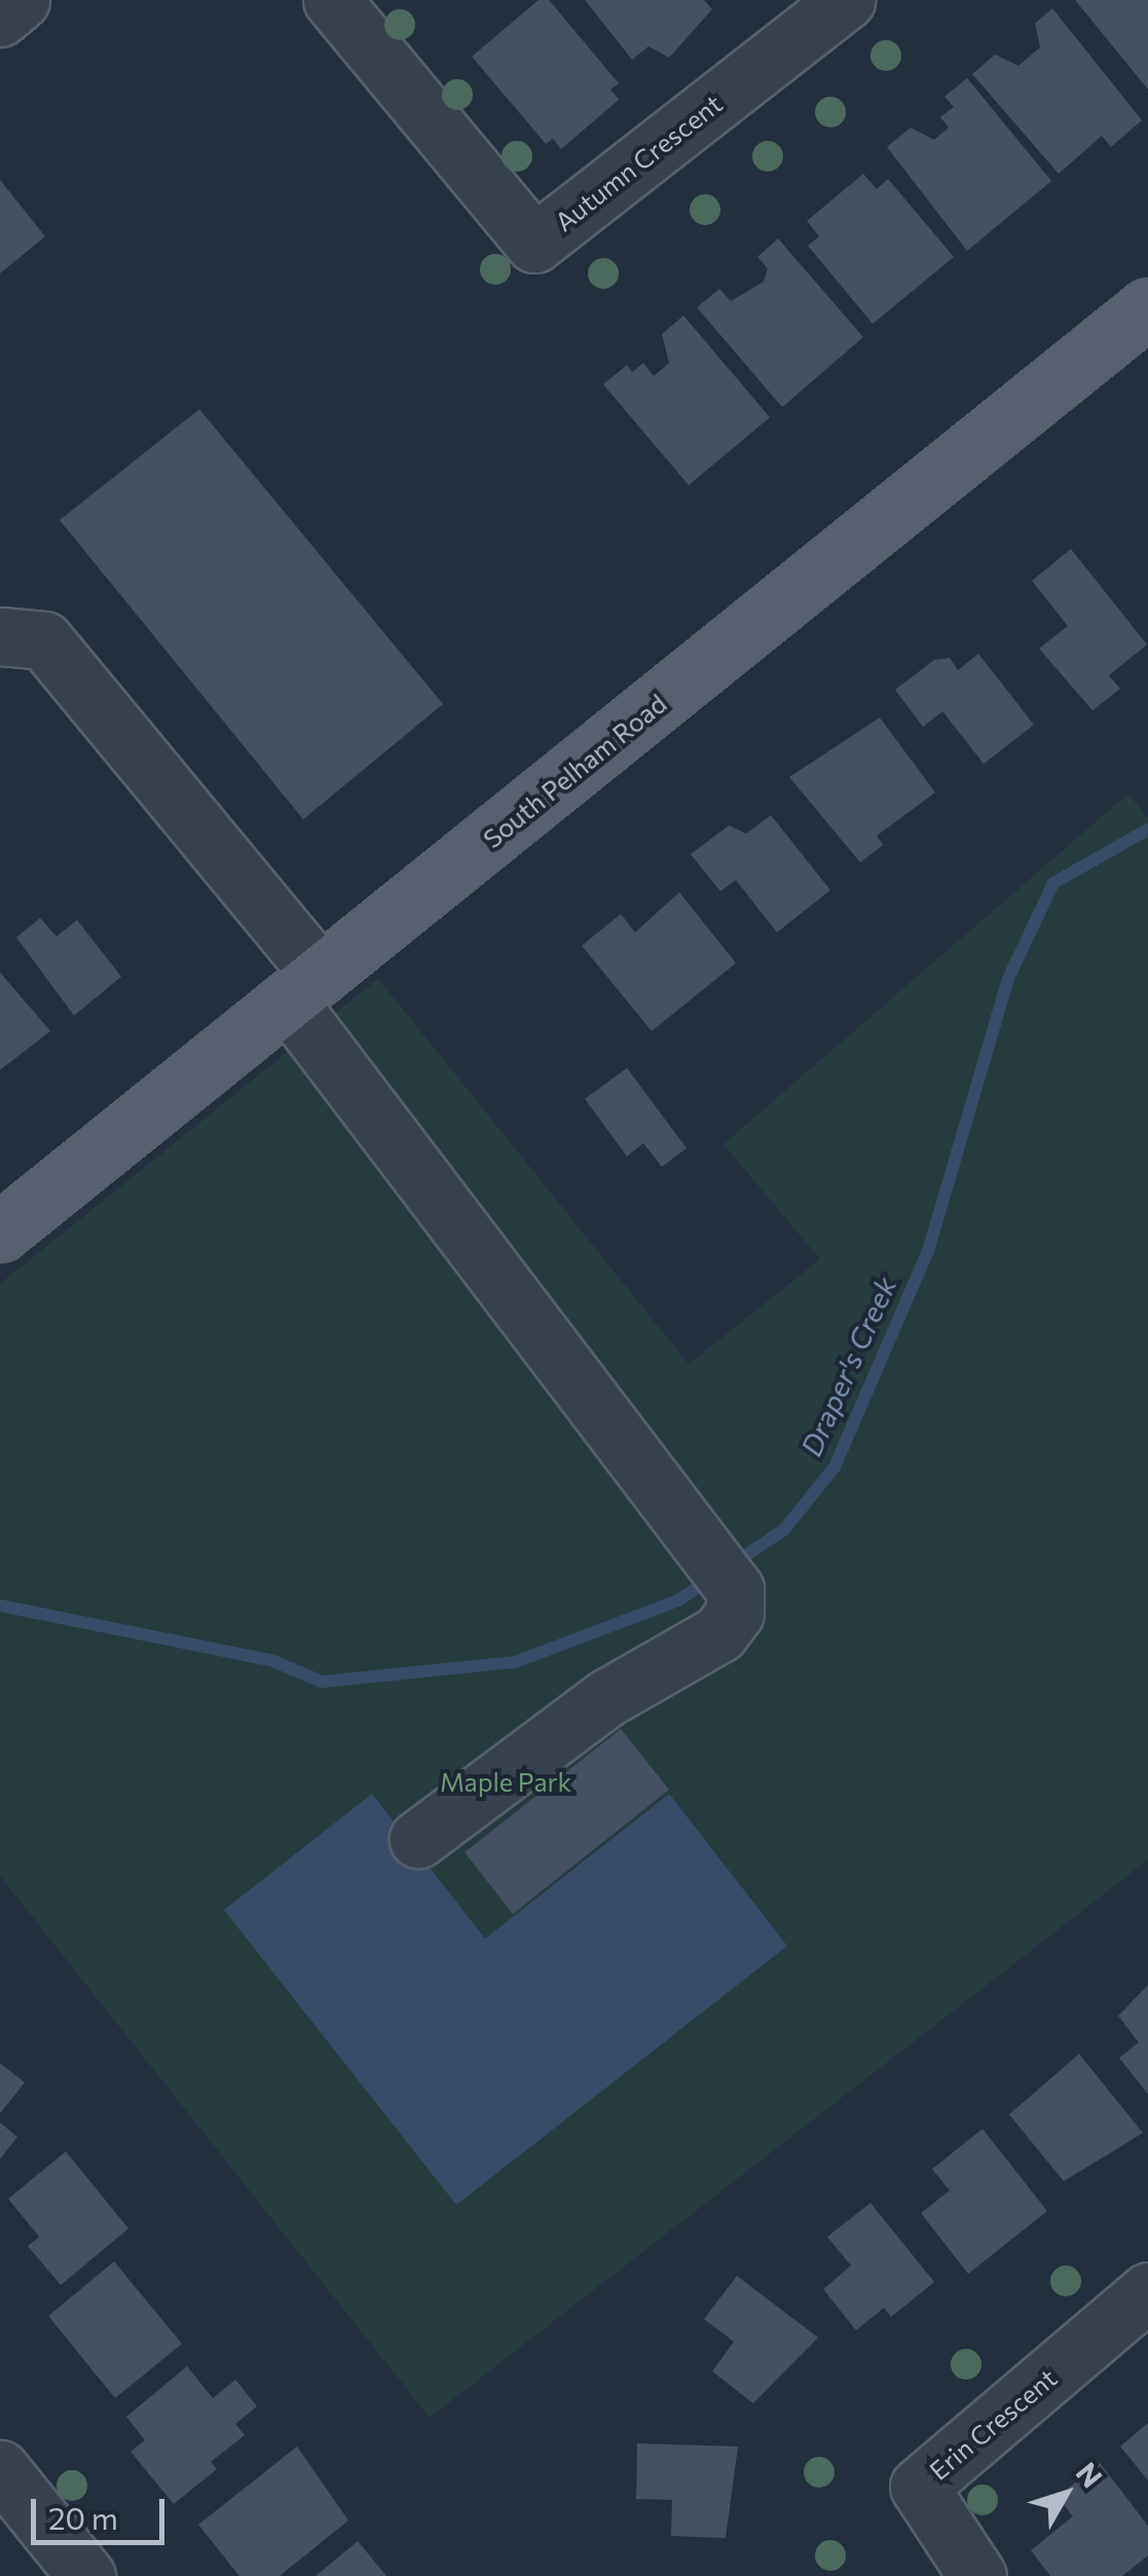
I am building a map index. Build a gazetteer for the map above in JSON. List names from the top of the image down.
{
  "streets": {
    "main road": ["South Pelham Road"],
    "street": ["Autumn Crescent", "Erin Crescent"]
  },
  "water": ["Draper's Creek"],
  "parks": ["Maple Park"],
  "scale_bar": "20 m",
  "north": "top right"
}
